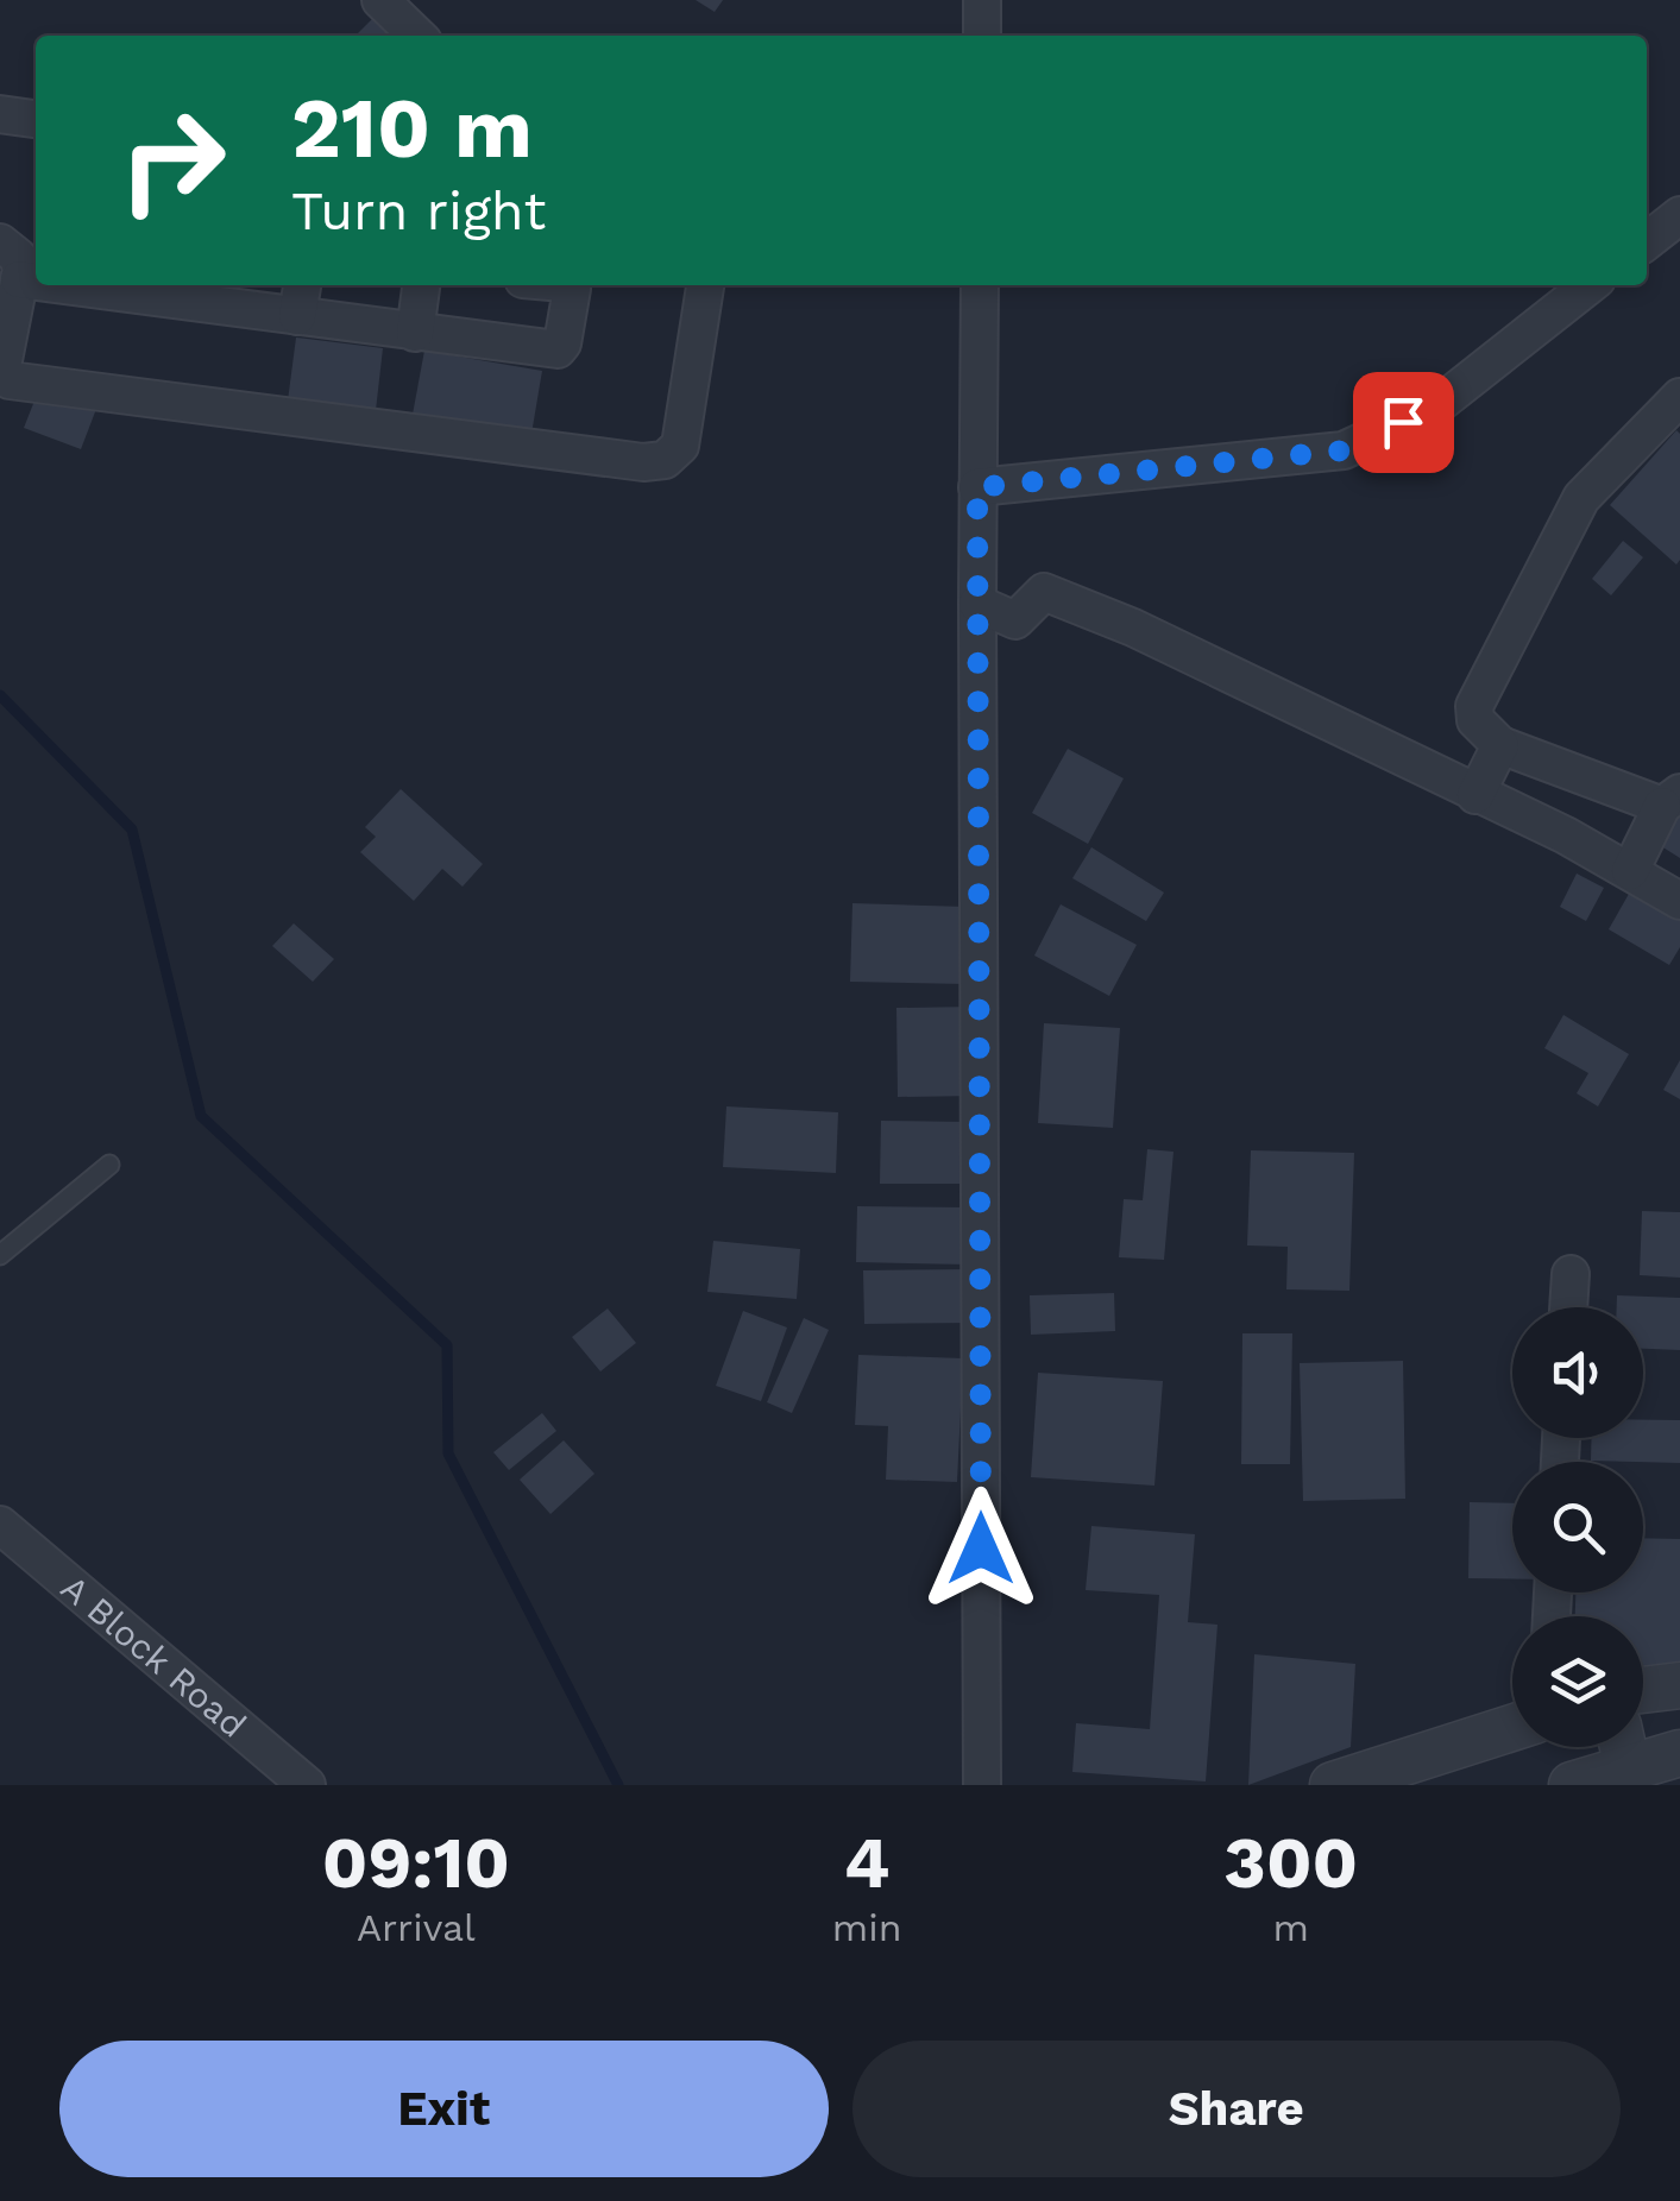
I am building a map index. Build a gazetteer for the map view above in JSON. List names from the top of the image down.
{
  "streets": {
    "street": ["A Block Road"]
  },
  "page": {
    "turn": ["210 m", "Turn right"],
    "eta": [
      "09:10",
      "Arrival",
      "4",
      "min",
      "300",
      "m"
    ],
    "buttons": ["Exit", "Share"]
  }
}
